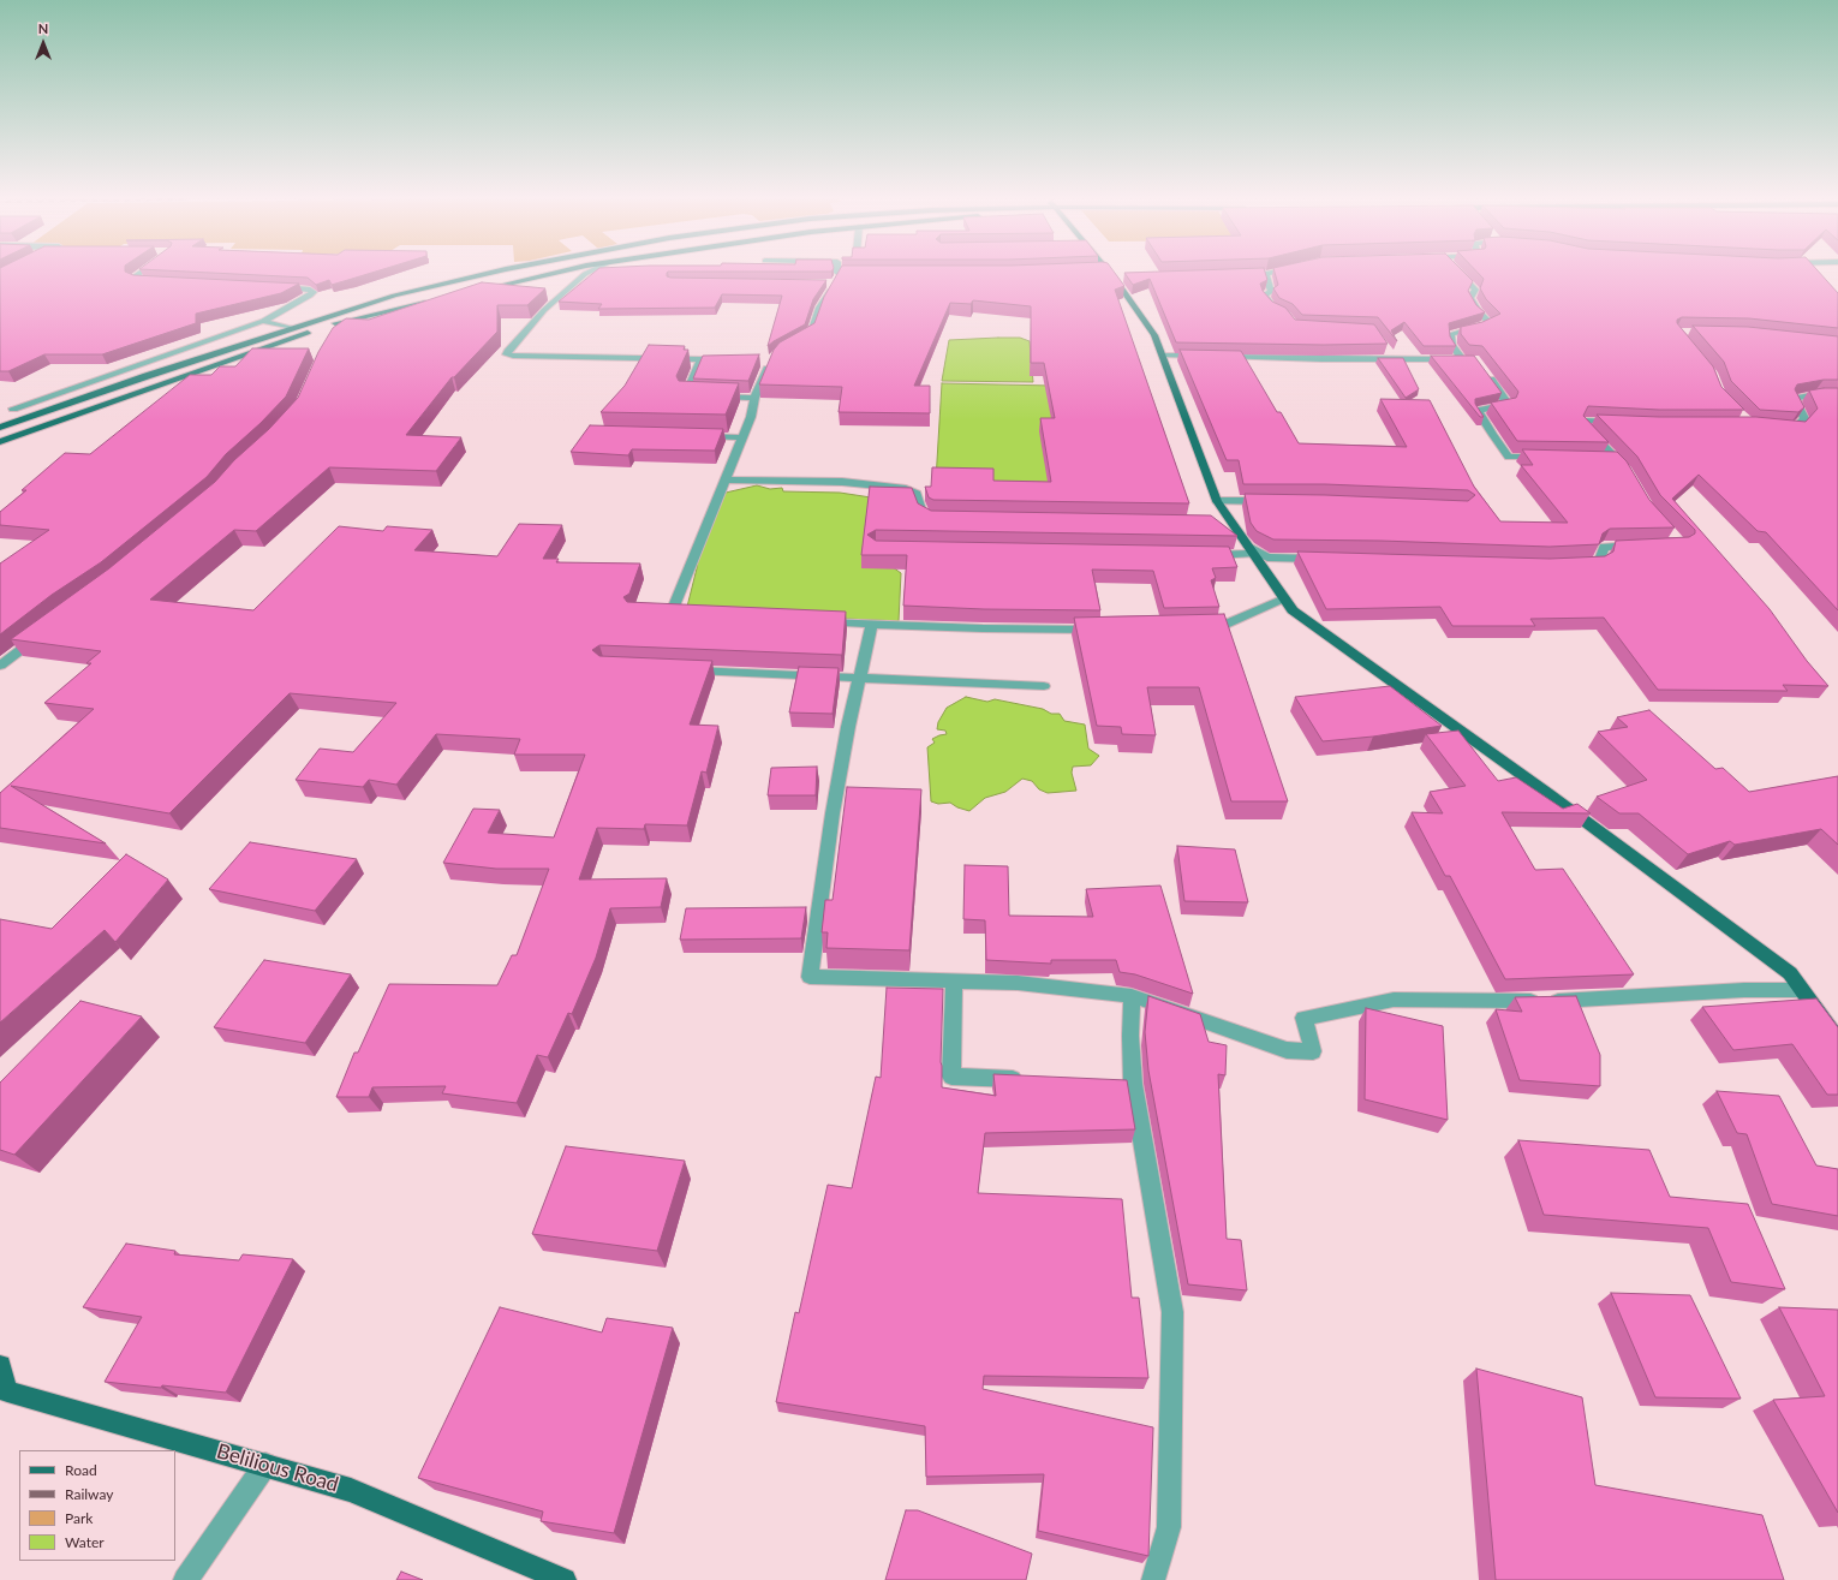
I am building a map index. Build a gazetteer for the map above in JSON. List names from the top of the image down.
{
  "streets": {
    "main road": ["Belilious Road"]
  },
  "legend": [
    "Road",
    "Railway",
    "Park",
    "Water"
  ],
  "north": "top"
}
